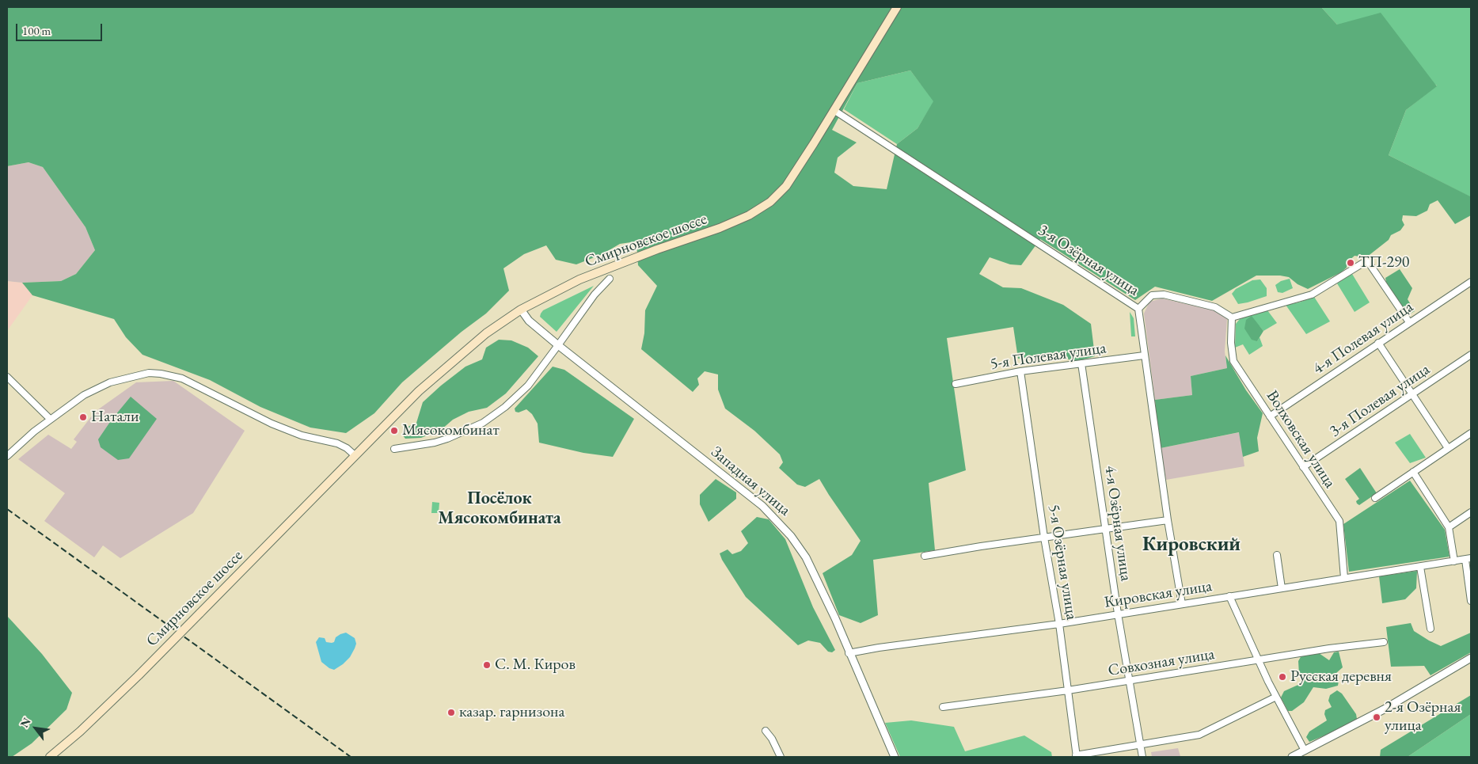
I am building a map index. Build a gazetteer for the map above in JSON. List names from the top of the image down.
{
  "streets": {
    "main road": ["Смирновское шоссе"],
    "street": [
      "3-я Озёрная улица",
      "4-я Полевая улица",
      "5-я Полевая улица",
      "3-я Полевая улица",
      "Волховская улица",
      "Западная улица",
      "4-я Озёрная улица",
      "5-я Озёрная улица",
      "Кировская улица",
      "Совхозная улица"
    ]
  },
  "crossings": [
    ["Смирновское шоссе", "3-я Озёрная улица"],
    ["Смирновское шоссе", "Западная улица"],
    ["3-я Озёрная улица", "5-я Полевая улица"],
    ["3-я Озёрная улица", "Кировская улица"],
    ["4-я Полевая улица", "Волховская улица"],
    ["5-я Полевая улица", "4-я Озёрная улица"],
    ["5-я Полевая улица", "5-я Озёрная улица"],
    ["3-я Полевая улица", "Волховская улица"],
    ["Волховская улица", "Кировская улица"],
    ["Западная улица", "Кировская улица"],
    ["4-я Озёрная улица", "Кировская улица"],
    ["4-я Озёрная улица", "Совхозная улица"],
    ["5-я Озёрная улица", "Кировская улица"],
    ["5-я Озёрная улица", "Совхозная улица"]
  ],
  "districts": ["Посёлок Мясокомбината", "Кировский"],
  "places": [
    "ТП-290",
    "Натали",
    "Мясокомбинат",
    "С. М. Киров",
    "Русская деревня",
    "казар. гарнизона",
    "2-я Озёрная улица"
  ],
  "scale_bar": "100 m",
  "north": "top left"
}
